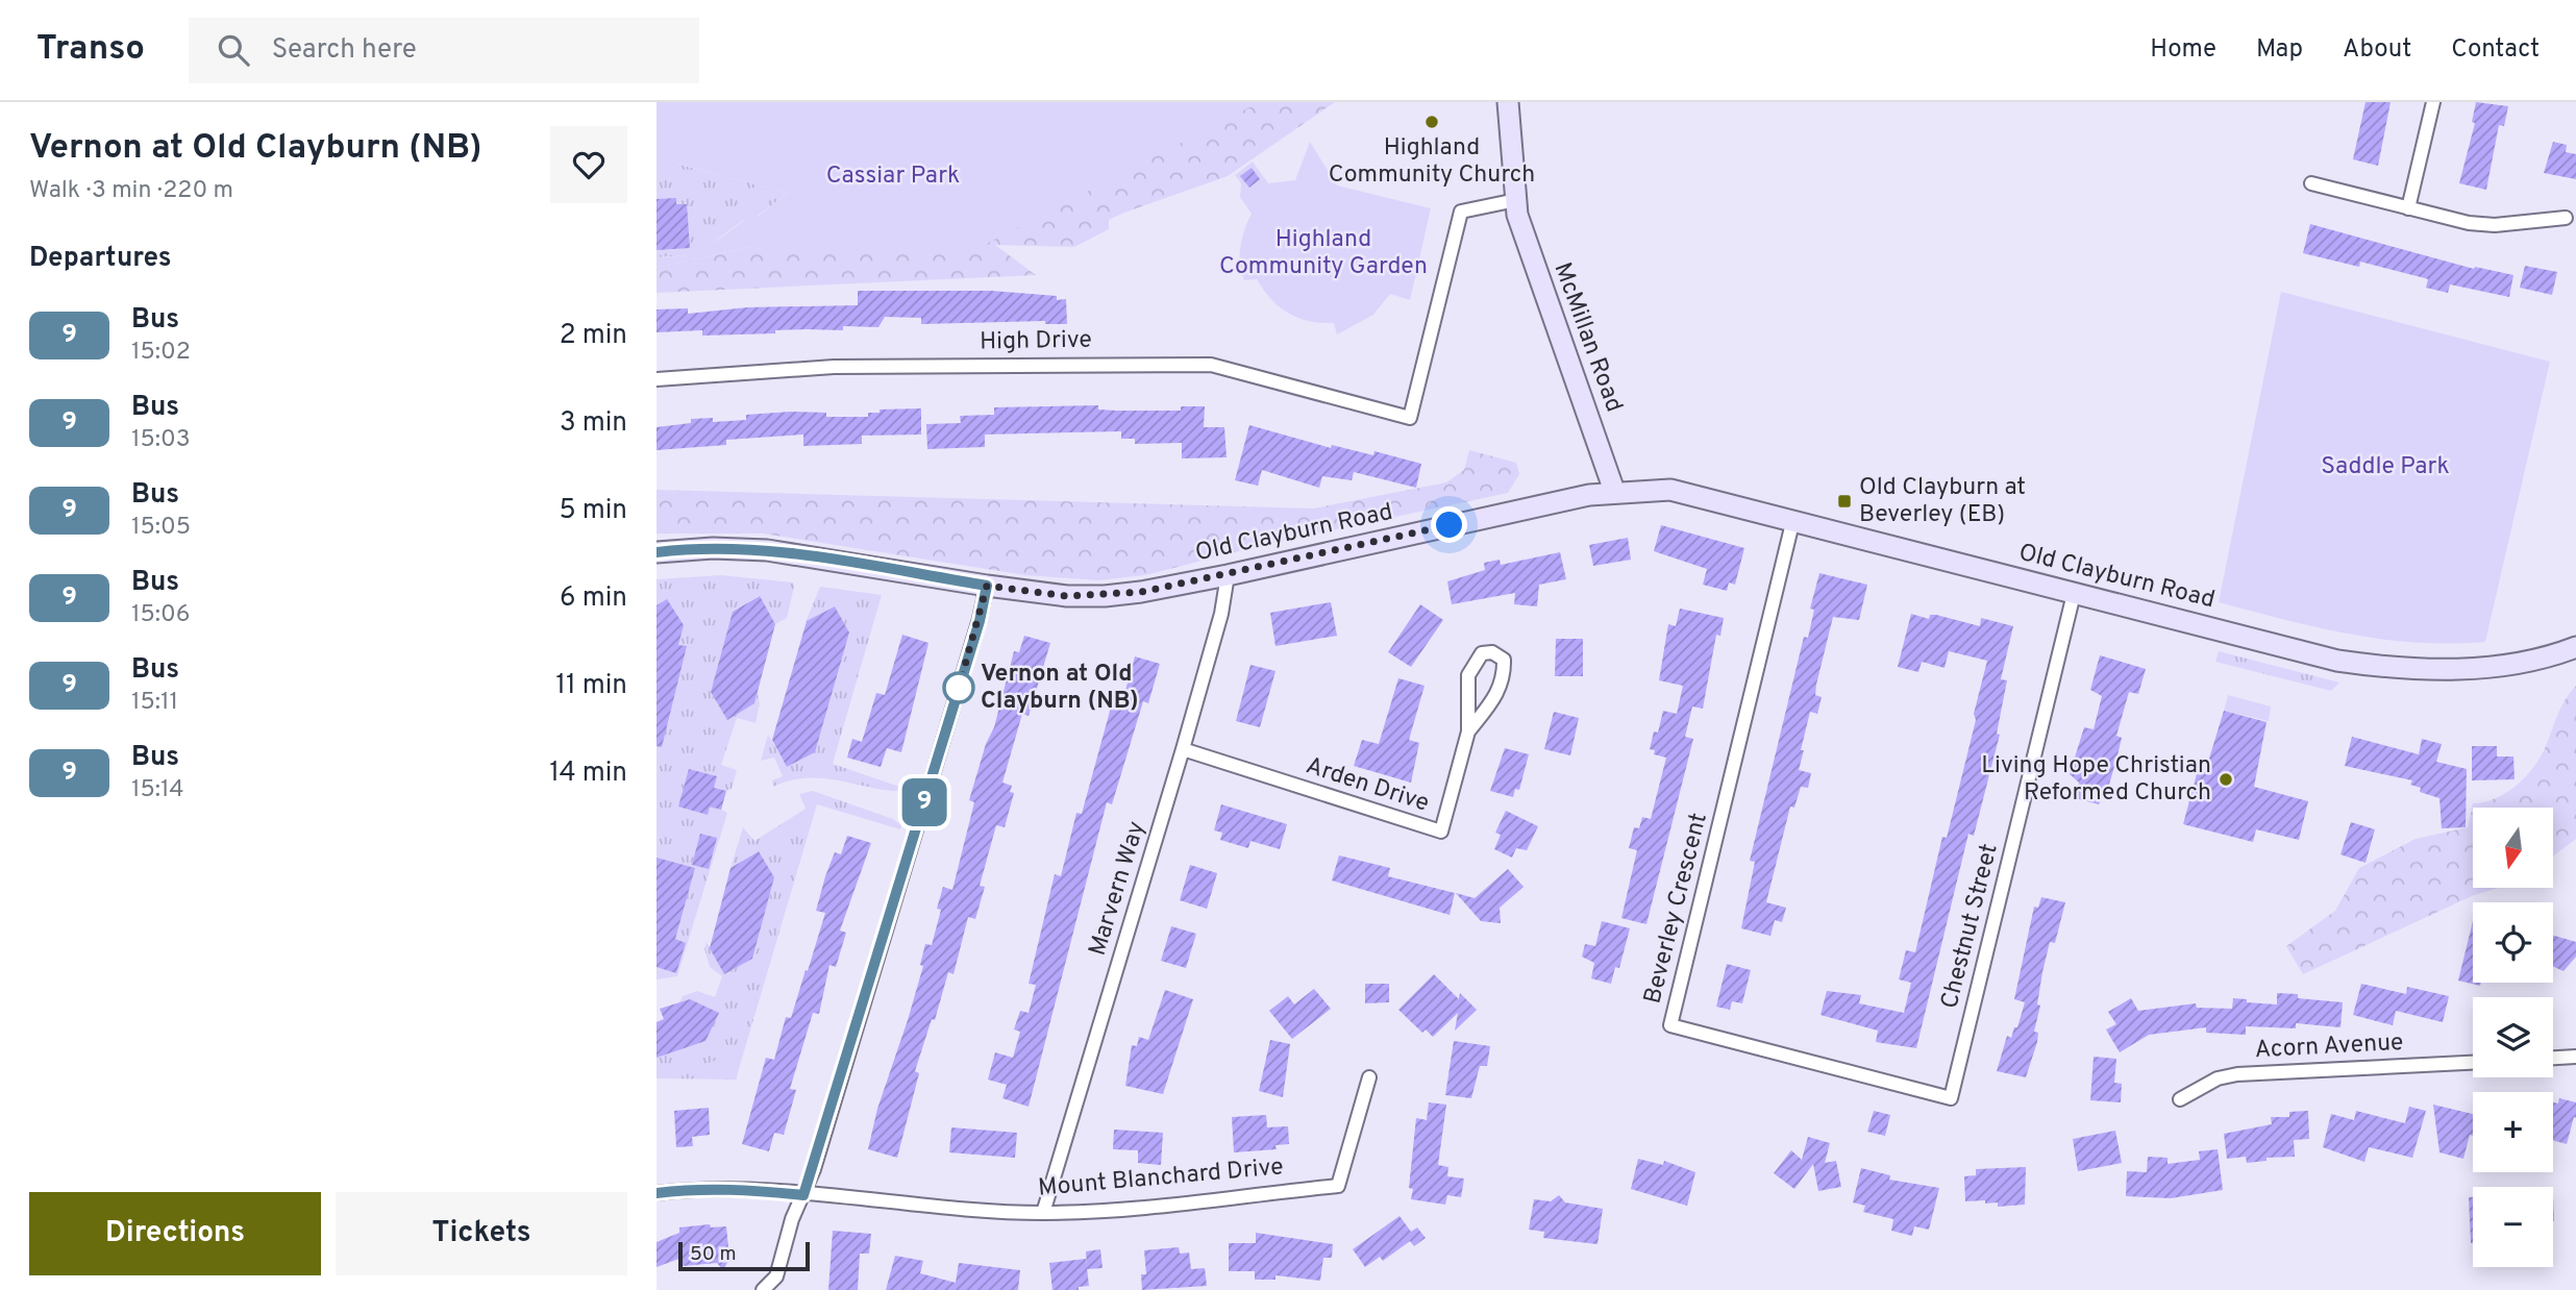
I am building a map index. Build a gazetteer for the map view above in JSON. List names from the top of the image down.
{
  "streets": {
    "main road": ["McMillan Road", "Old Clayburn Road"],
    "street": [
      "High Drive",
      "Arden Drive",
      "Marvern Way",
      "Beverley Crescent",
      "Chestnut Street",
      "Acorn Avenue",
      "Mount Blanchard Drive"
    ]
  },
  "crossings": [
    ["McMillan Road", "High Drive"],
    ["McMillan Road", "Old Clayburn Road"],
    ["Old Clayburn Road", "Marvern Way"],
    ["Old Clayburn Road", "Beverley Crescent"],
    ["Old Clayburn Road", "Chestnut Street"],
    ["Arden Drive", "Marvern Way"],
    ["Marvern Way", "Mount Blanchard Drive"],
    ["Beverley Crescent", "Chestnut Street"]
  ],
  "parks": ["Cassiar Park", "Highland Community Garden", "Saddle Park"],
  "places": {
    "other": ["Highland Community Church", "Vernon at Old Clayburn (NB)", "Living Hope Christian Reformed Church"],
    "transit": ["Old Clayburn at Beverley (EB)"]
  },
  "lines": ["bus line 9"],
  "scale_bar": "50 m",
  "north": "bottom",
  "page": {
    "header": "Transo",
    "search": "Search here",
    "nav": [
      "Home",
      "Map",
      "About",
      "Contact"
    ],
    "heading": [
      ["Vernon at Old Clayburn (NB)", "Walk · 3 min · 220 m"],
      "Departures"
    ],
    "on_map": "9",
    "list": [
      {
        "mark": "9",
        "name": "Bus",
        "note": "15:02",
        "value": "2 min"
      },
      {
        "mark": "9",
        "name": "Bus",
        "note": "15:03",
        "value": "3 min"
      },
      {
        "mark": "9",
        "name": "Bus",
        "note": "15:05",
        "value": "5 min"
      },
      {
        "mark": "9",
        "name": "Bus",
        "note": "15:06",
        "value": "6 min"
      },
      {
        "mark": "9",
        "name": "Bus",
        "note": "15:11",
        "value": "11 min"
      },
      {
        "mark": "9",
        "name": "Bus",
        "note": "15:14",
        "value": "14 min"
      }
    ],
    "map_buttons": ["+", "−"],
    "buttons": ["Directions", "Tickets"],
    "scale": "50 m"
  }
}
